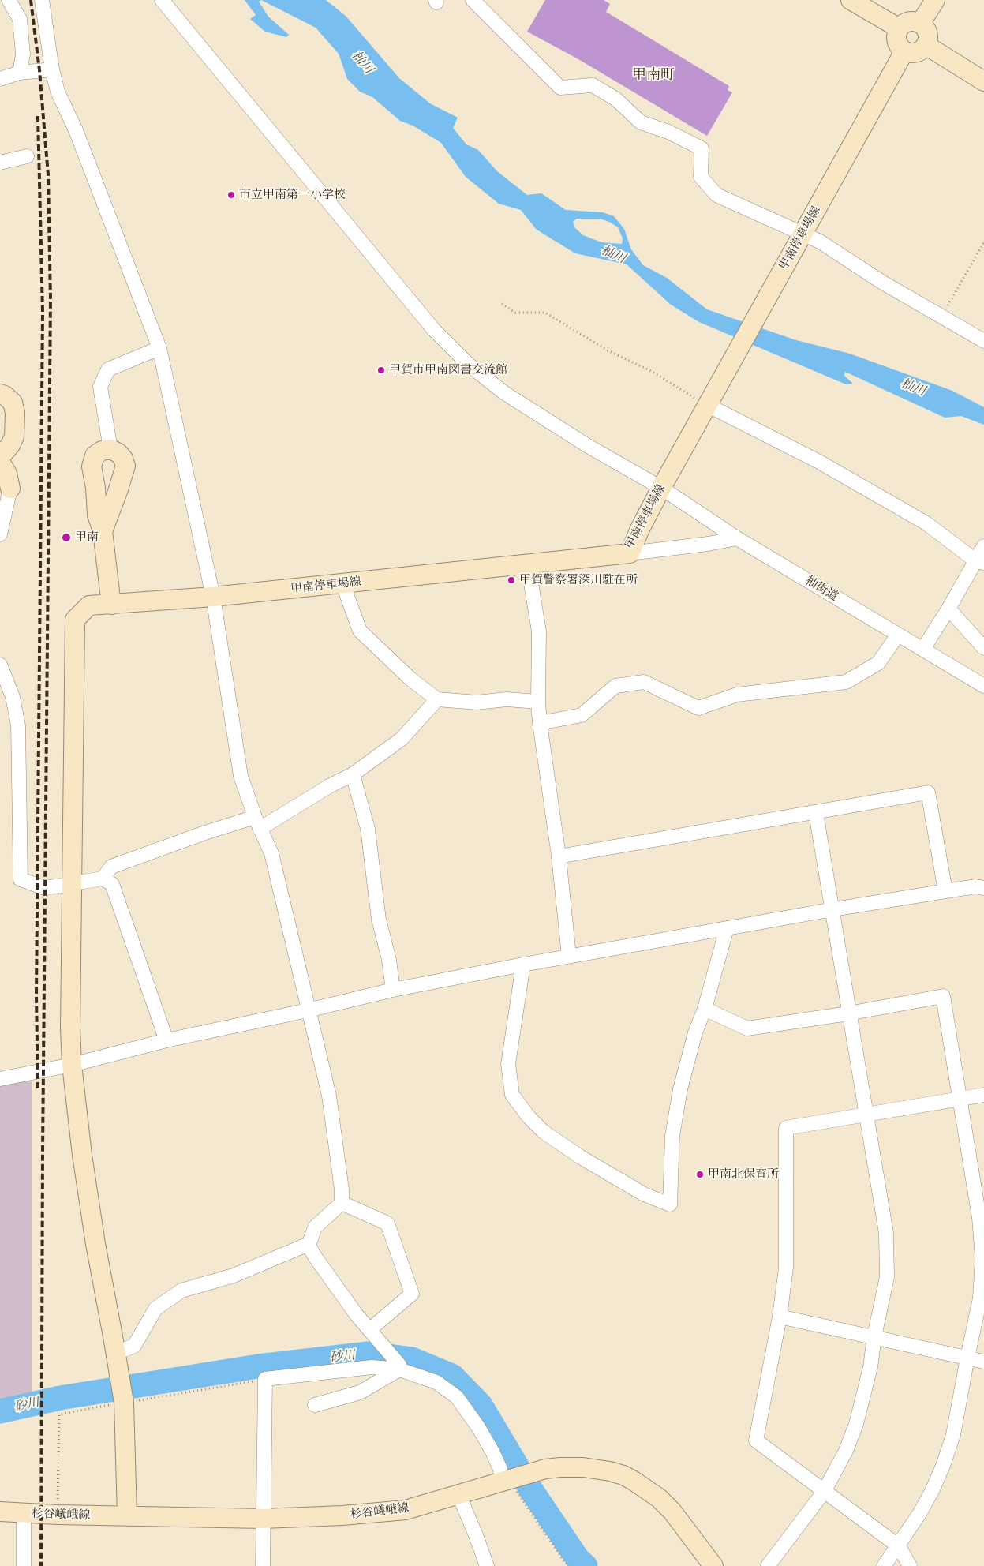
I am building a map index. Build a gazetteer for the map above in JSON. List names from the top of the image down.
{
  "streets": {
    "main road": ["甲南停車場線", "杉谷嶬峨線"],
    "street": ["杣街道"]
  },
  "crossings": [
    ["甲南停車場線", "杣街道"]
  ],
  "districts": ["甲南町"],
  "water": ["杣川", "砂川"],
  "places": [
    "市立甲南第一小学校",
    "甲賀市甲南図書交流館",
    "甲南",
    "甲賀警察署深川駐在所",
    "甲南北保育所"
  ]
}
